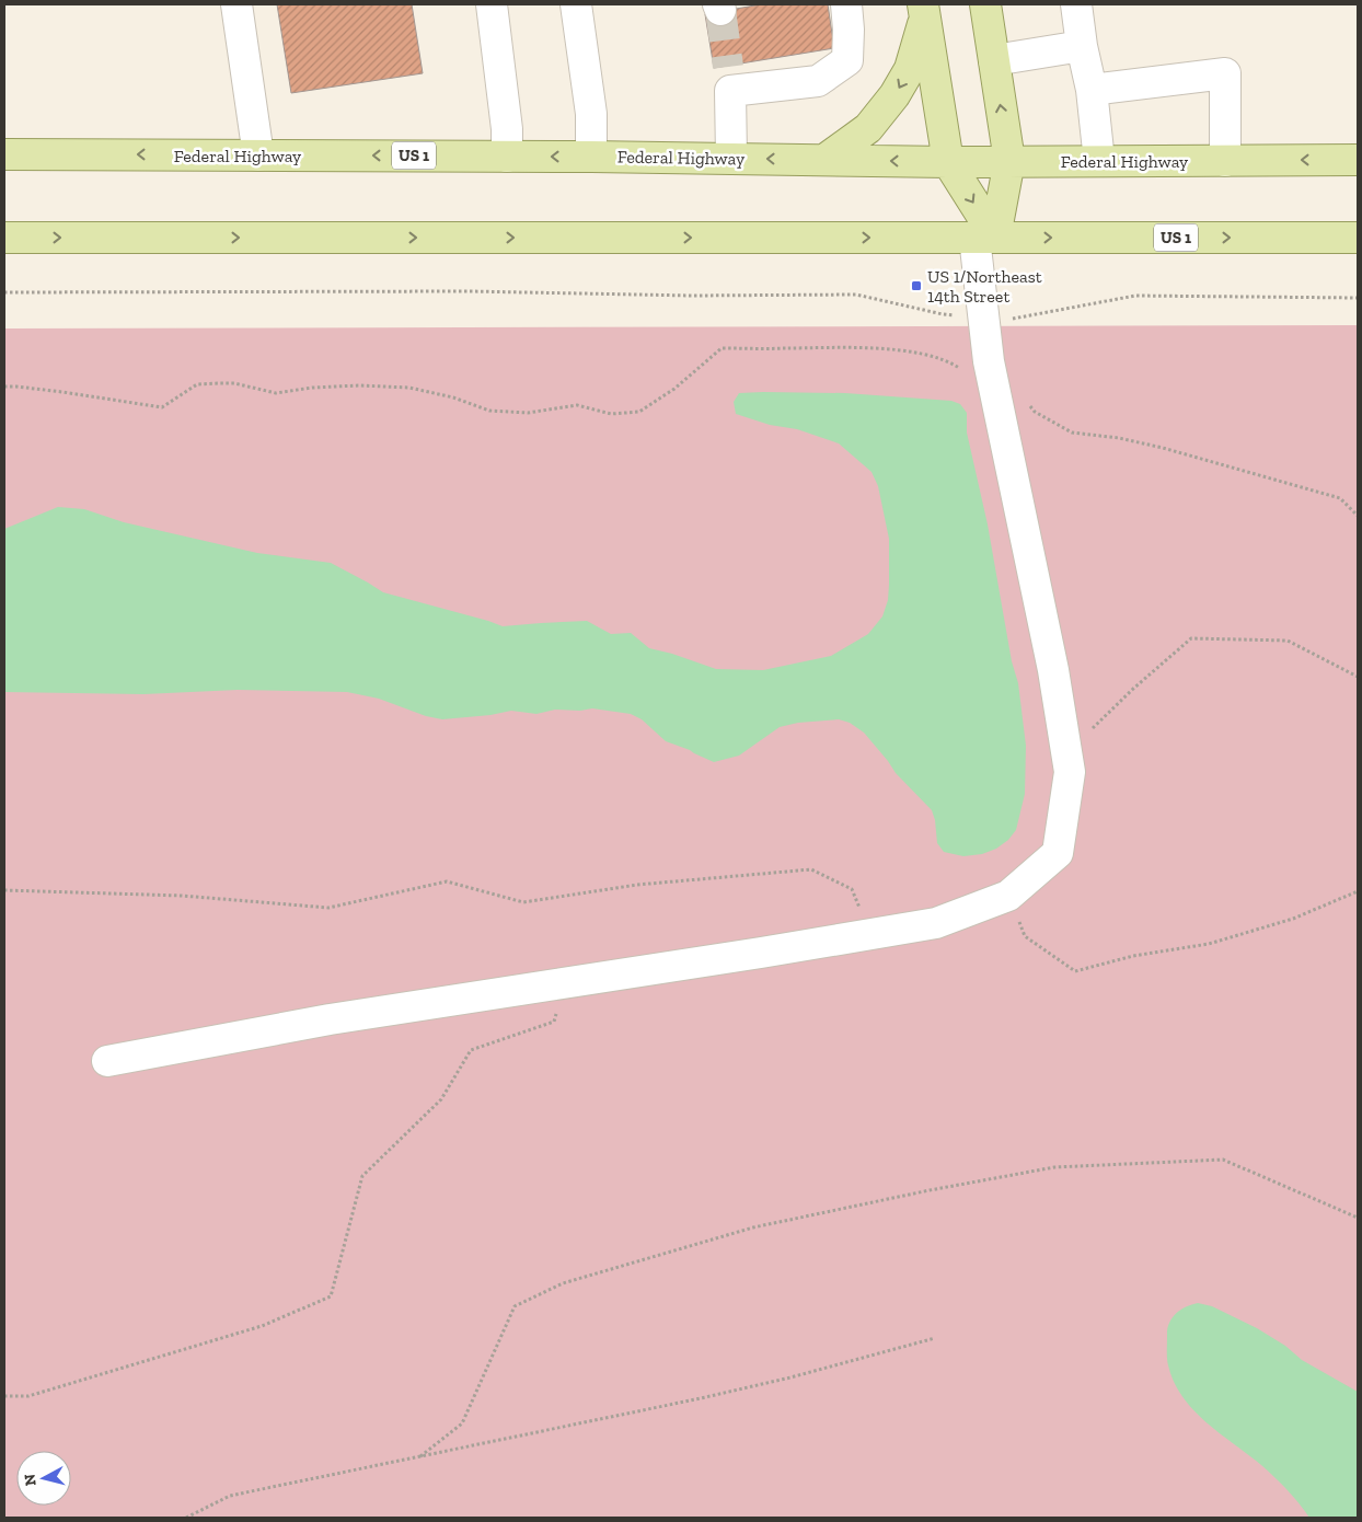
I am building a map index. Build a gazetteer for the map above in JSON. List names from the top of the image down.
{
  "streets": {
    "main road": ["Federal Highway", "US 1"]
  },
  "places": {
    "transit": ["US 1/Northeast 14th Street"]
  },
  "north": "left"
}
